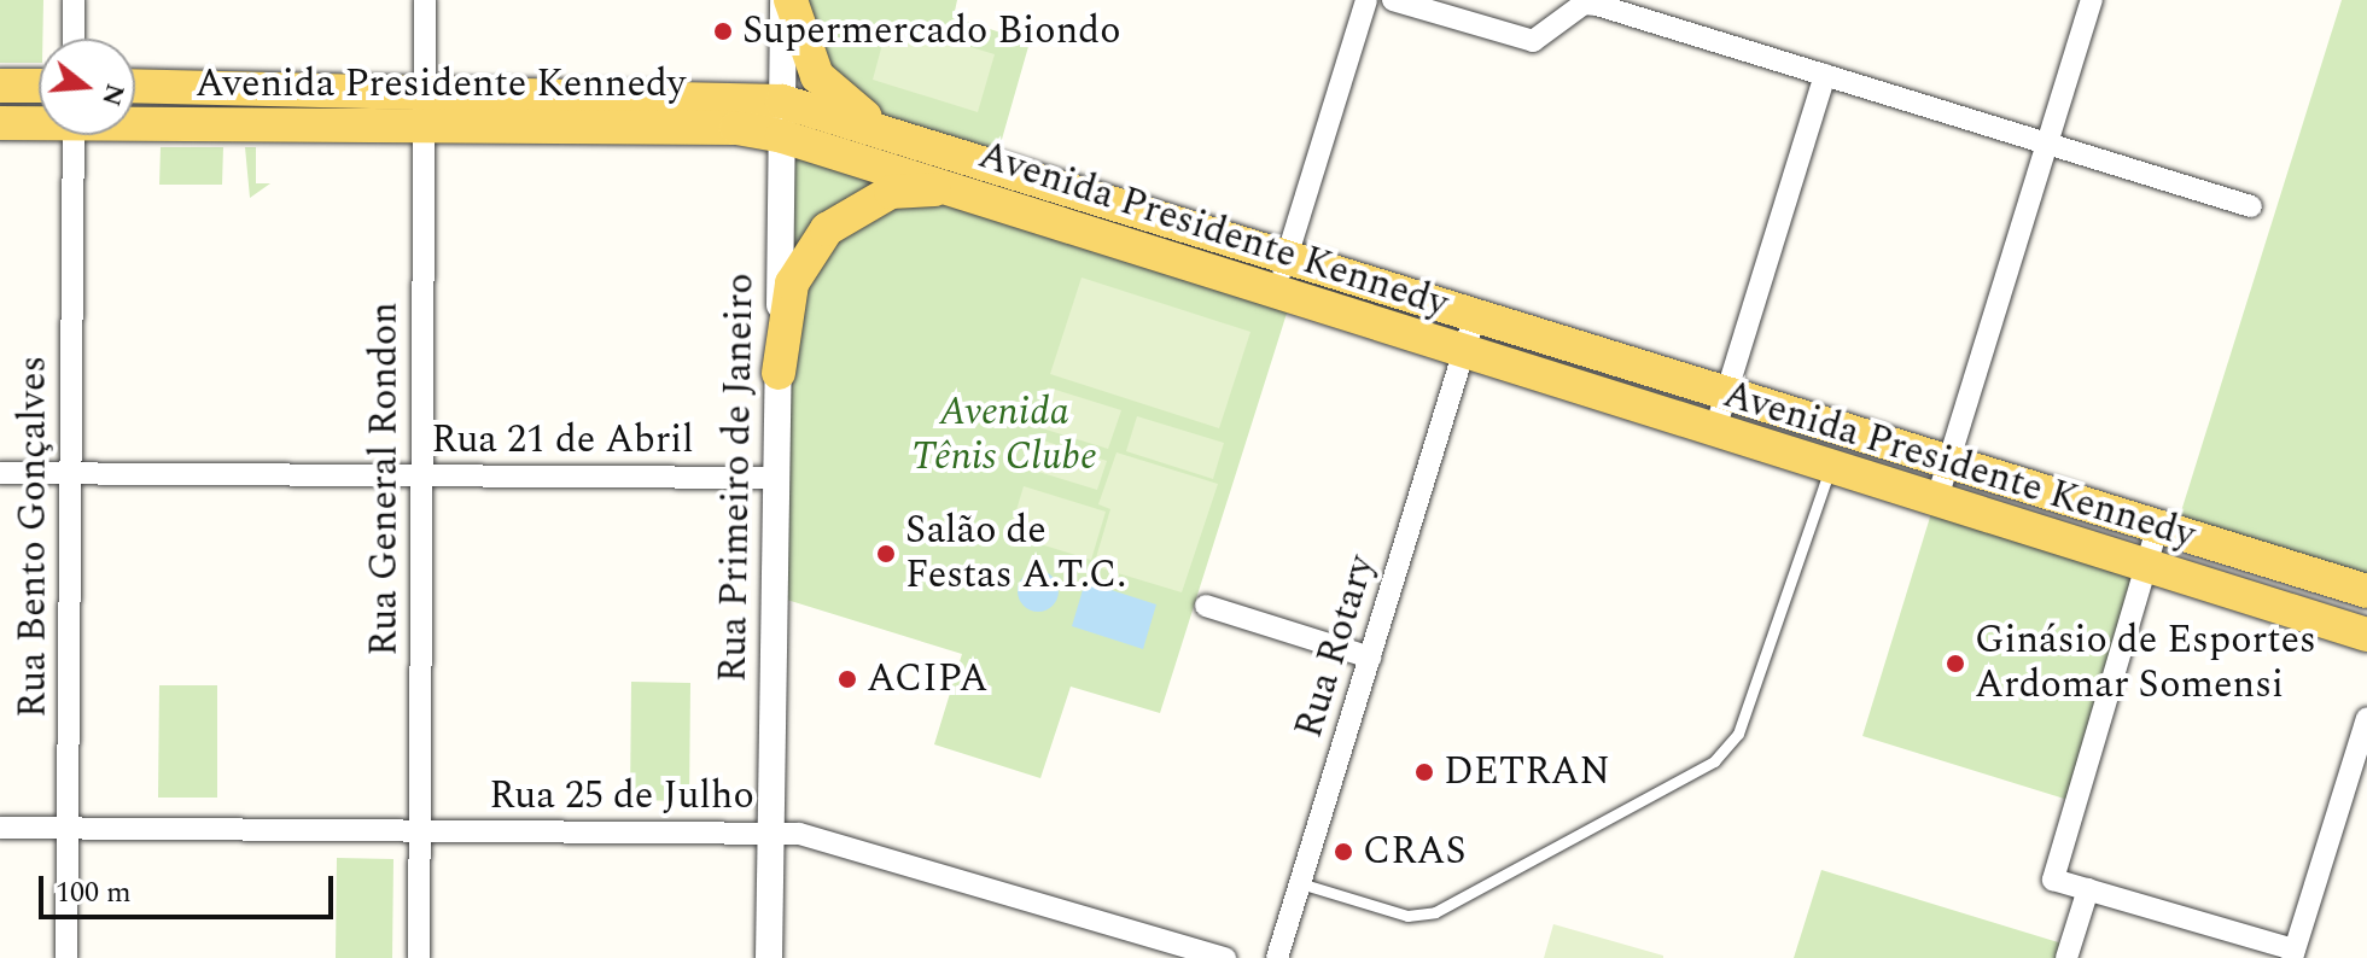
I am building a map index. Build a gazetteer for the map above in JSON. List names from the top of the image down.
{
  "streets": {
    "main road": ["Avenida Presidente Kennedy"],
    "street": [
      "Rua 21 de Abril",
      "Rua Primeiro de Janeiro",
      "Rua General Rondon",
      "Rua Bento Gonçalves",
      "Rua Rotary",
      "Rua 25 de Julho"
    ]
  },
  "crossings": [
    ["Avenida Presidente Kennedy", "Rua Primeiro de Janeiro"],
    ["Avenida Presidente Kennedy", "Rua General Rondon"],
    ["Avenida Presidente Kennedy", "Rua Rotary"],
    ["Rua 21 de Abril", "Rua Primeiro de Janeiro"],
    ["Rua 21 de Abril", "Rua General Rondon"],
    ["Rua 21 de Abril", "Rua Bento Gonçalves"],
    ["Rua Primeiro de Janeiro", "Rua 25 de Julho"],
    ["Rua General Rondon", "Rua 25 de Julho"],
    ["Rua Bento Gonçalves", "Rua 25 de Julho"]
  ],
  "parks": ["Avenida Tênis Clube"],
  "places": [
    "Supermercado Biondo",
    "Salão de Festas A.T.C.",
    "Ginásio de Esportes Ardomar Somensi",
    "ACIPA",
    "DETRAN",
    "CRAS"
  ],
  "scale_bar": "100 m",
  "north": "right"
}
